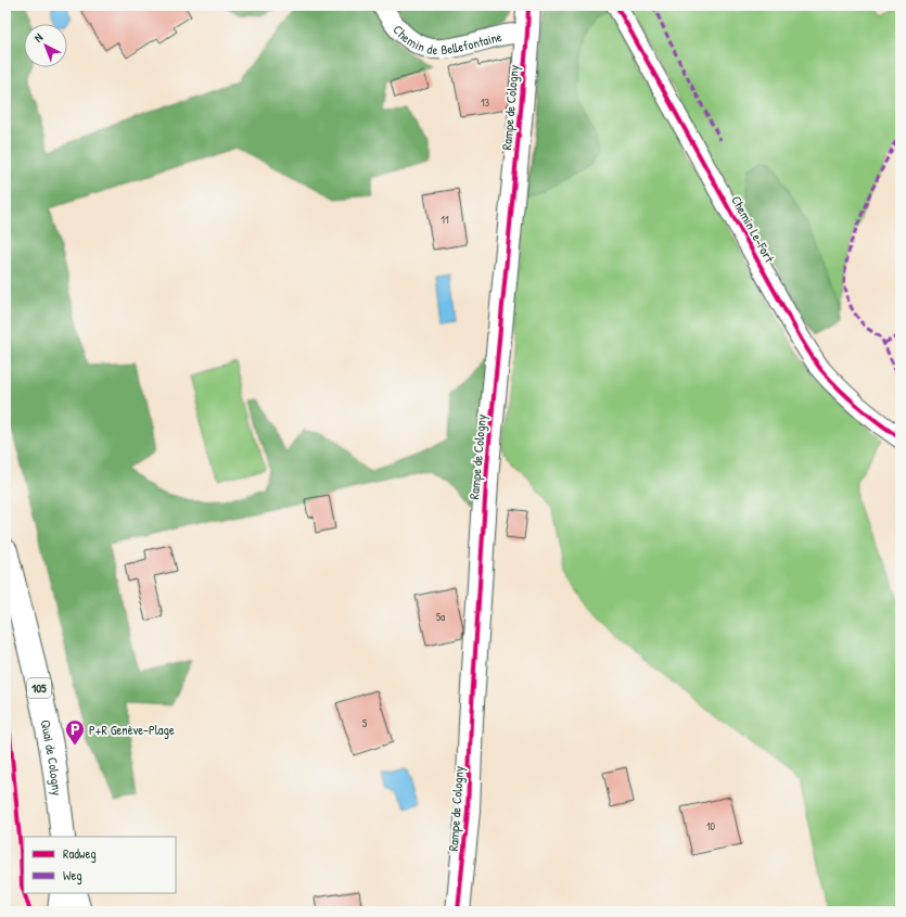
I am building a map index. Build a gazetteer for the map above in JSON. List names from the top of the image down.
{
  "streets": {
    "street": [
      "Chemin de Bellefontaine",
      "Rampe de Cologny",
      "Chemin Le-Fort",
      "105",
      "Quai de Cologny"
    ]
  },
  "crossings": [
    ["Chemin de Bellefontaine", "Rampe de Cologny"]
  ],
  "places": {
    "parking": ["P+R Genève-Plage"]
  },
  "house_numbers": [
    "13",
    "11",
    "5a",
    "5",
    "10"
  ],
  "legend": ["Radweg", "Weg"],
  "north": "top left"
}
